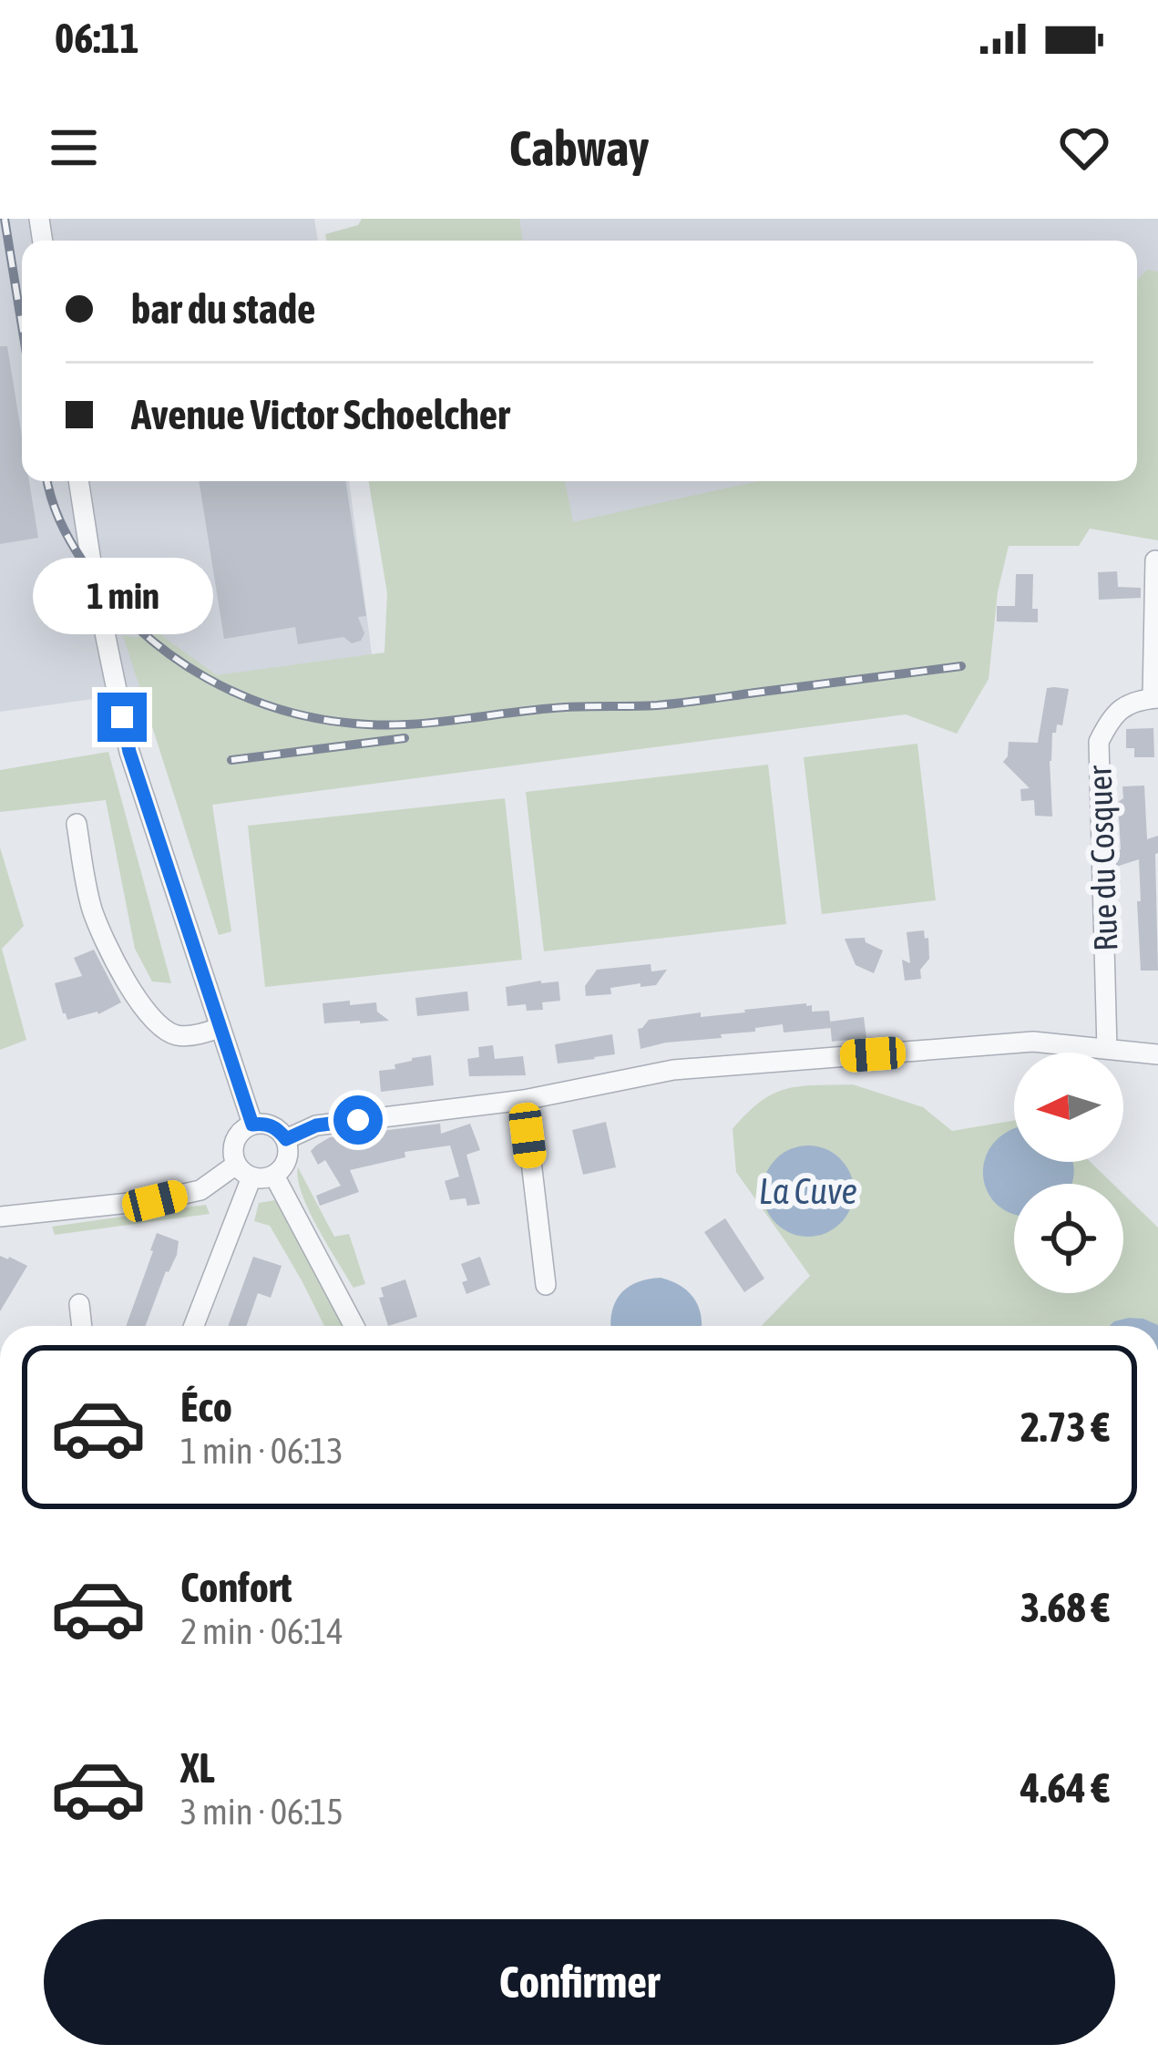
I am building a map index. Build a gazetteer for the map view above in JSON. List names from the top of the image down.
{
  "streets": {
    "street": ["Rue du Cosquer"]
  },
  "water": ["La Cuve"],
  "north": "left",
  "page": {
    "status": "06:11",
    "header": "Cabway",
    "banner": ["bar du stade", "Avenue Victor Schoelcher"],
    "bubble": "1 min",
    "list": [
      {
        "name": "Éco",
        "note": "1 min · 06:13",
        "value": "2.73 €"
      },
      {
        "name": "Confort",
        "note": "2 min · 06:14",
        "value": "3.68 €"
      },
      {
        "name": "XL",
        "note": "3 min · 06:15",
        "value": "4.64 €"
      }
    ],
    "buttons": "Confirmer"
  }
}
